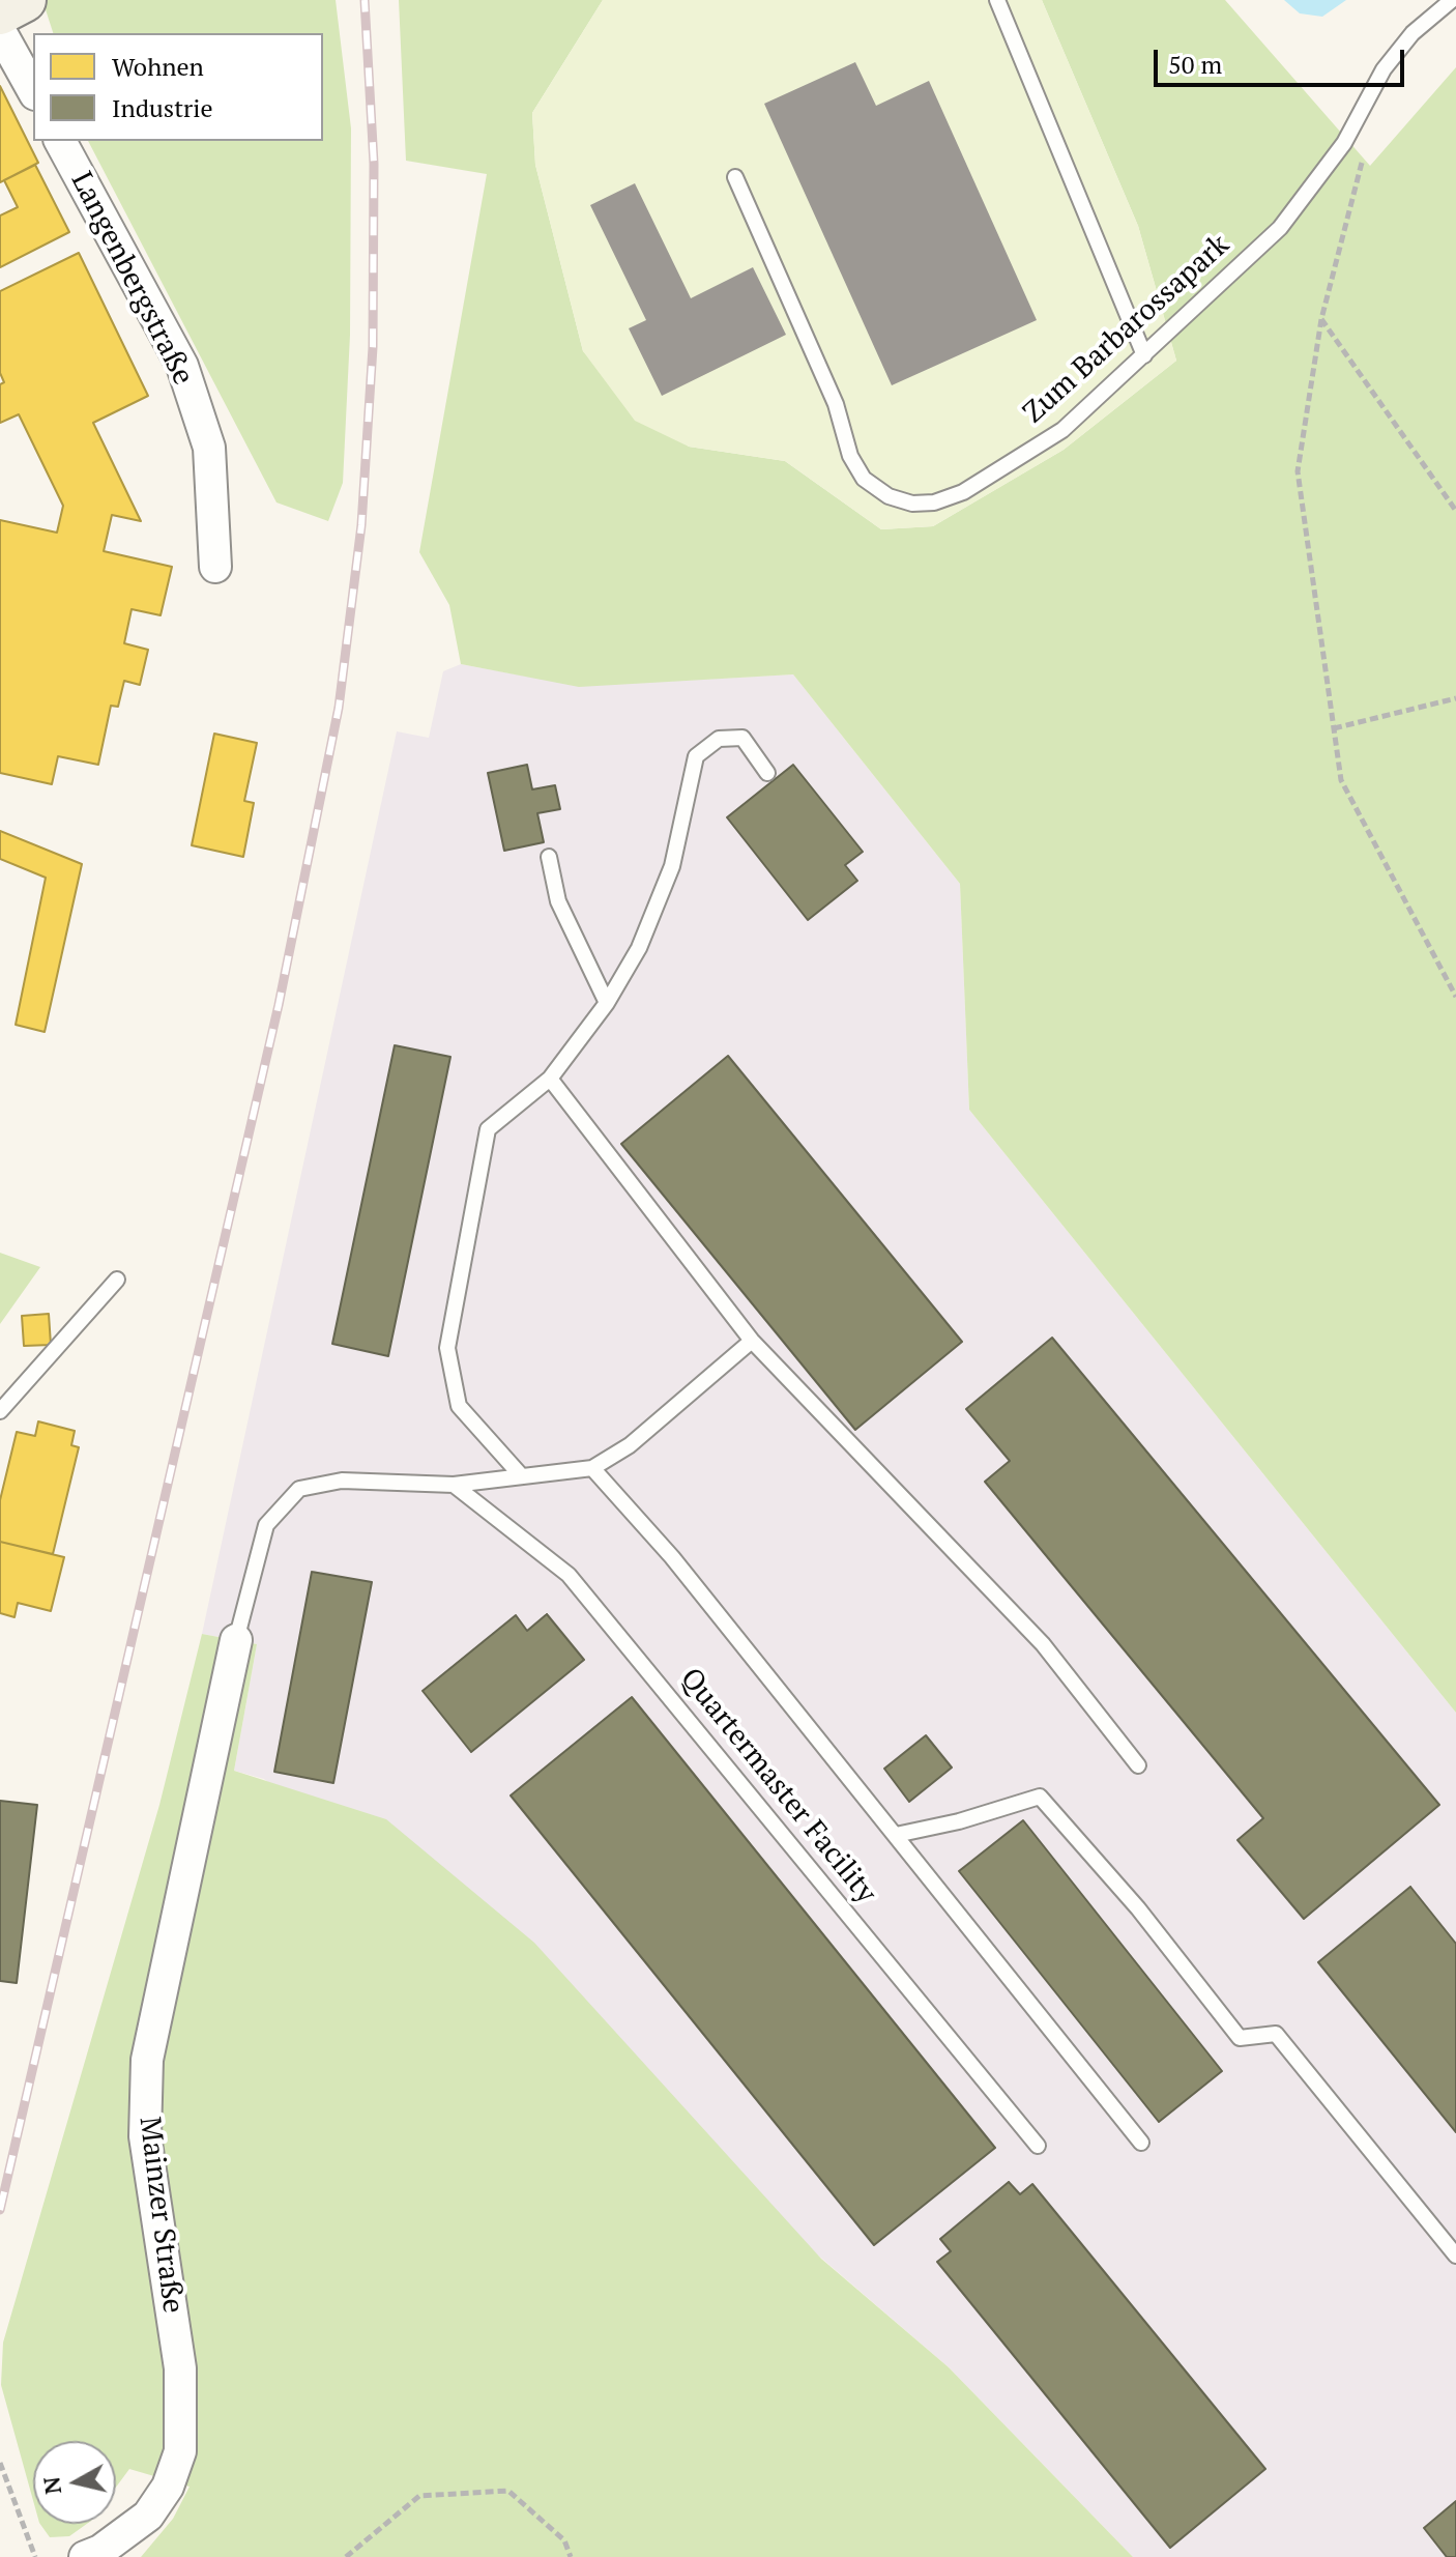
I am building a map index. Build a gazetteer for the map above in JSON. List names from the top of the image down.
{
  "streets": {
    "street": ["Langenbergstraße", "Mainzer Straße"],
    "lane": ["Zum Barbarossapark", "Quartermaster Facility"]
  },
  "legend": ["Wohnen", "Industrie"],
  "scale_bar": "50 m",
  "north": "left"
}
